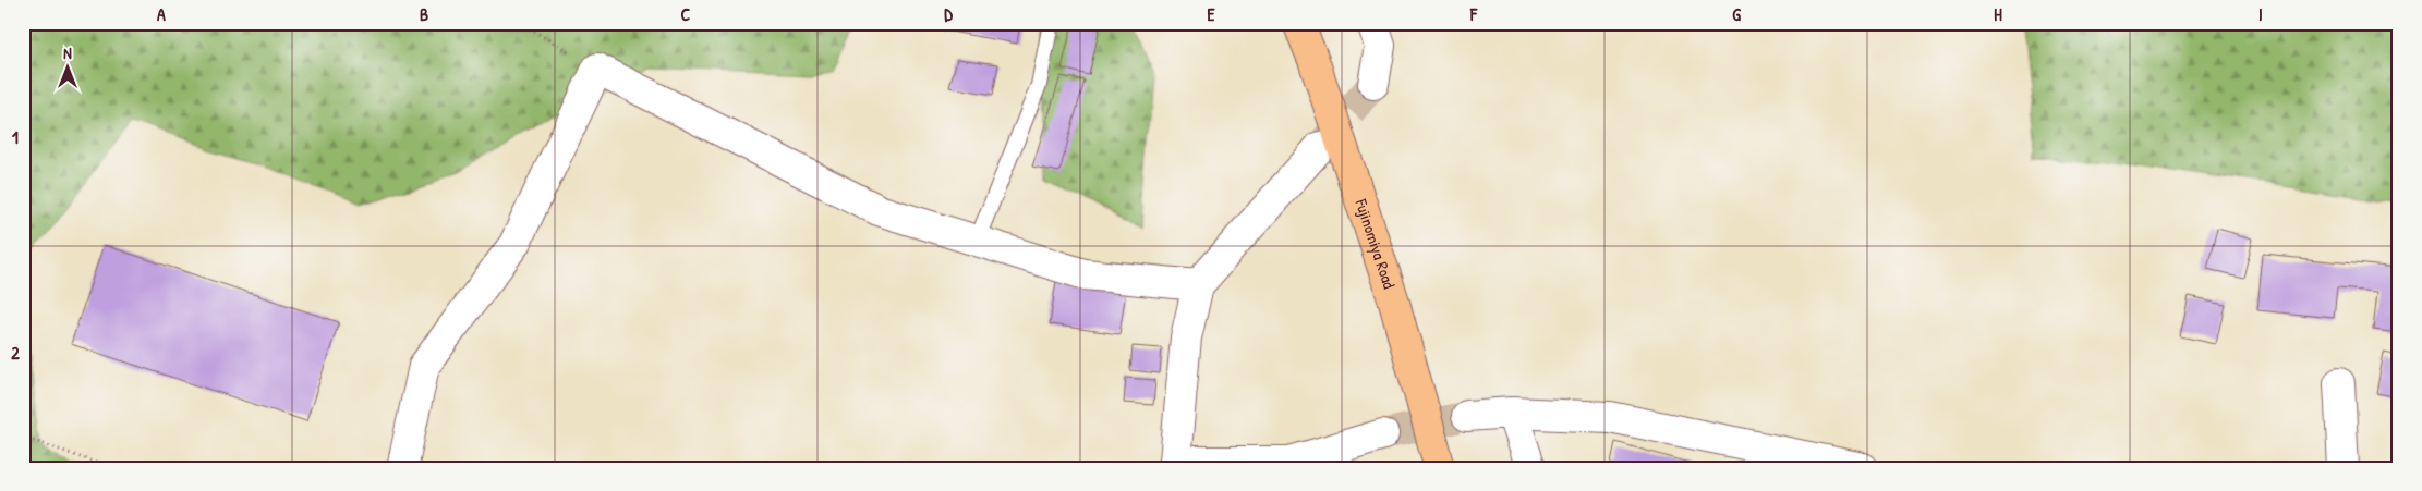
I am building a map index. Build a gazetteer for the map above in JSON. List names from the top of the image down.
{
  "streets": {
    "highway": ["Fujinomiya Road"]
  },
  "north": "top",
  "grid": {
    "columns": [
      "A",
      "B",
      "C",
      "D",
      "E",
      "F",
      "G",
      "H",
      "I"
    ],
    "rows": ["1", "2"]
  }
}
